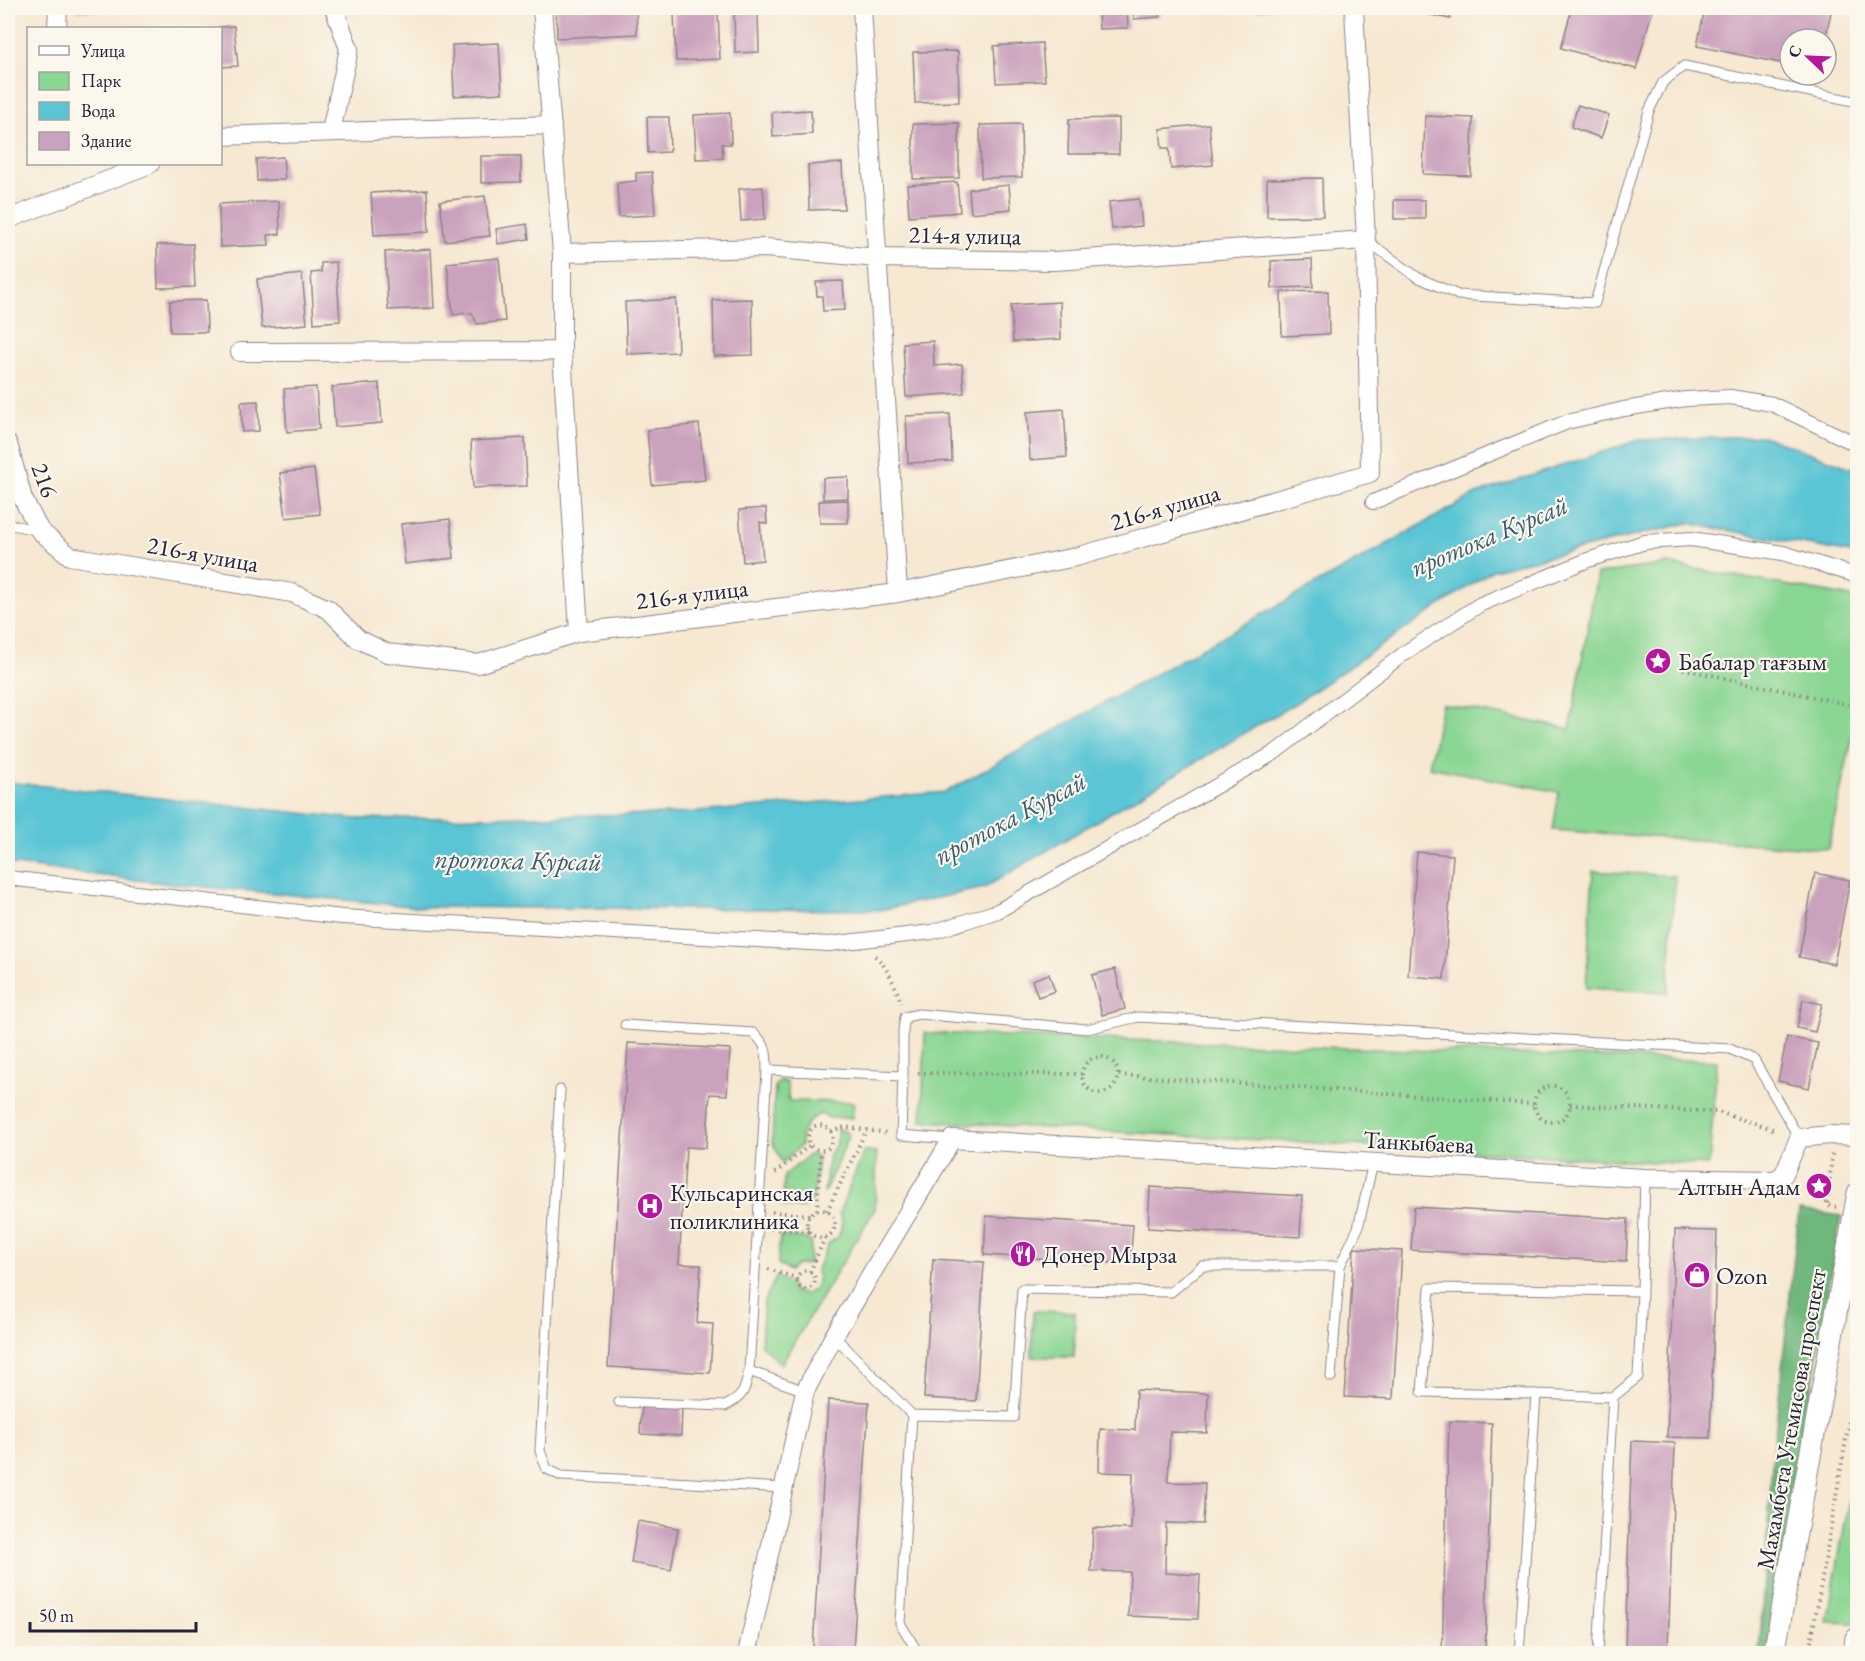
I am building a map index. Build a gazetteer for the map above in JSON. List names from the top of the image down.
{
  "streets": {
    "street": [
      "214-я улица",
      "216",
      "216-я улица",
      "Танкыбаева",
      "Махамбета Утемисова проспект"
    ]
  },
  "crossings": [
    ["214-я улица", "216-я улица"],
    ["216", "216-я улица"]
  ],
  "water": ["протока Курсай"],
  "places": {
    "place": ["Бабалар тағзым", "Алтын Адам"],
    "hospital": ["Кульсаринская поликлиника"],
    "restaurant": ["Донер Мырза"],
    "shop": ["Ozon"]
  },
  "legend": [
    "Улица",
    "Парк",
    "Вода",
    "Здание"
  ],
  "scale_bar": "50 m",
  "north": "top left"
}
